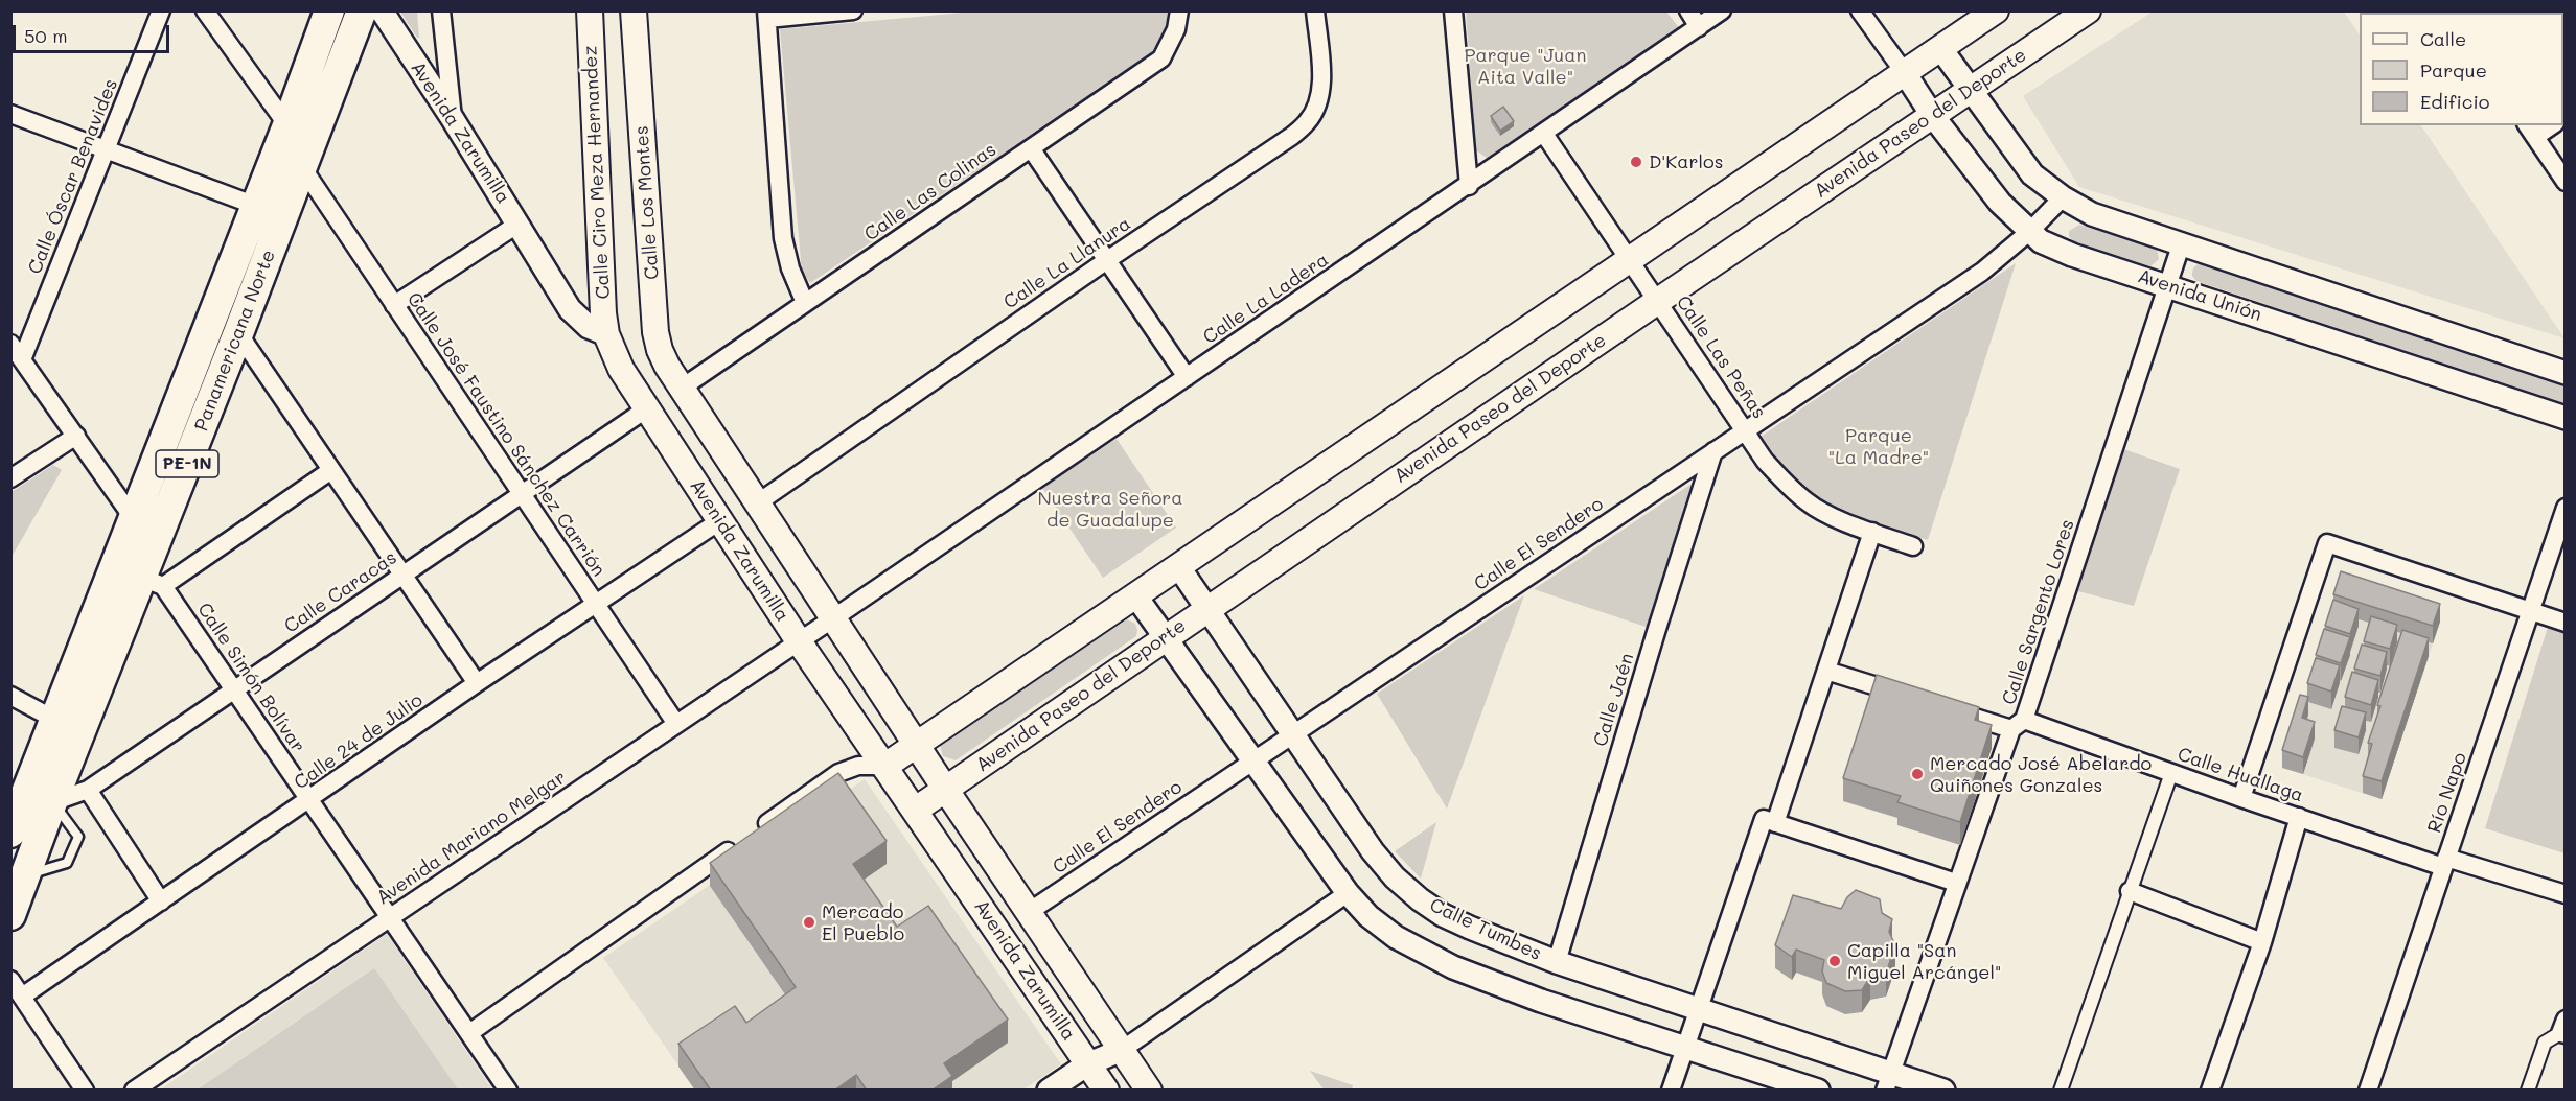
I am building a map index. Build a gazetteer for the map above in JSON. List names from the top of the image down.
{
  "streets": {
    "highway": ["Panamericana Norte", "PE-1N"],
    "main road": [
      "Avenida Paseo del Deporte",
      "Avenida Zarumilla",
      "Calle Ciro Meza Hernandez",
      "Calle Los Montes"
    ],
    "street": [
      "Calle Óscar Benavides",
      "Calle Las Colinas",
      "Calle La Llanura",
      "Avenida Unión",
      "Calle La Ladera",
      "Calle Las Peñas",
      "Calle José Faustino Sánchez Carrión",
      "Calle El Sendero",
      "Calle Caracas",
      "Calle Sargento Lores",
      "Calle Simón Bolívar",
      "Calle Jaén",
      "Calle 24 de Julio",
      "Calle Huallaga",
      "Río Napo",
      "Avenida Mariano Melgar",
      "Calle Tumbes"
    ]
  },
  "crossings": [
    ["Avenida Paseo del Deporte", "Avenida Zarumilla"],
    ["Avenida Paseo del Deporte", "Avenida Unión"],
    ["Avenida Paseo del Deporte", "Calle Las Peñas"],
    ["Avenida Paseo del Deporte", "Calle Tumbes"],
    ["Avenida Zarumilla", "Calle Ciro Meza Hernandez"],
    ["Avenida Zarumilla", "Calle Las Colinas"],
    ["Avenida Zarumilla", "Calle Los Montes"],
    ["Avenida Zarumilla", "Calle La Llanura"],
    ["Avenida Zarumilla", "Calle La Ladera"],
    ["Avenida Zarumilla", "Calle El Sendero"],
    ["Avenida Zarumilla", "Calle Caracas"],
    ["Avenida Zarumilla", "Calle 24 de Julio"],
    ["Avenida Zarumilla", "Avenida Mariano Melgar"],
    ["Calle Las Colinas", "Calle Los Montes"],
    ["Avenida Unión", "Calle El Sendero"],
    ["Avenida Unión", "Calle Sargento Lores"],
    ["Calle La Ladera", "Calle Las Peñas"],
    ["Calle La Ladera", "Avenida Mariano Melgar"],
    ["Panamericana Norte", "Calle José Faustino Sánchez Carrión"],
    ["Panamericana Norte", "Calle Caracas"],
    ["Panamericana Norte", "Calle Simón Bolívar"],
    ["Calle Las Peñas", "Calle El Sendero"],
    ["Calle José Faustino Sánchez Carrión", "Calle Caracas"],
    ["Calle José Faustino Sánchez Carrión", "Calle 24 de Julio"],
    ["Calle José Faustino Sánchez Carrión", "Avenida Mariano Melgar"],
    ["Calle El Sendero", "Calle Jaén"],
    ["Calle El Sendero", "Calle Tumbes"],
    ["Calle Caracas", "Calle Simón Bolívar"],
    ["Calle Sargento Lores", "Calle Huallaga"],
    ["Calle Sargento Lores", "Calle Tumbes"],
    ["Calle Simón Bolívar", "Calle 24 de Julio"],
    ["Calle Simón Bolívar", "Avenida Mariano Melgar"],
    ["Calle Jaén", "Calle Tumbes"],
    ["Calle Huallaga", "Río Napo"]
  ],
  "parks": ["Parque \"Juan Aita Valle\"", "Parque \"La Madre\"", "Nuestra Señora de Guadalupe"],
  "places": [
    "D'Karlos",
    "Mercado José Abelardo Quiñones Gonzales",
    "Mercado El Pueblo",
    "Capilla \"San Miguel Arcángel\""
  ],
  "legend": ["Calle", "Parque", "Edificio"],
  "scale_bar": "50 m"
}
